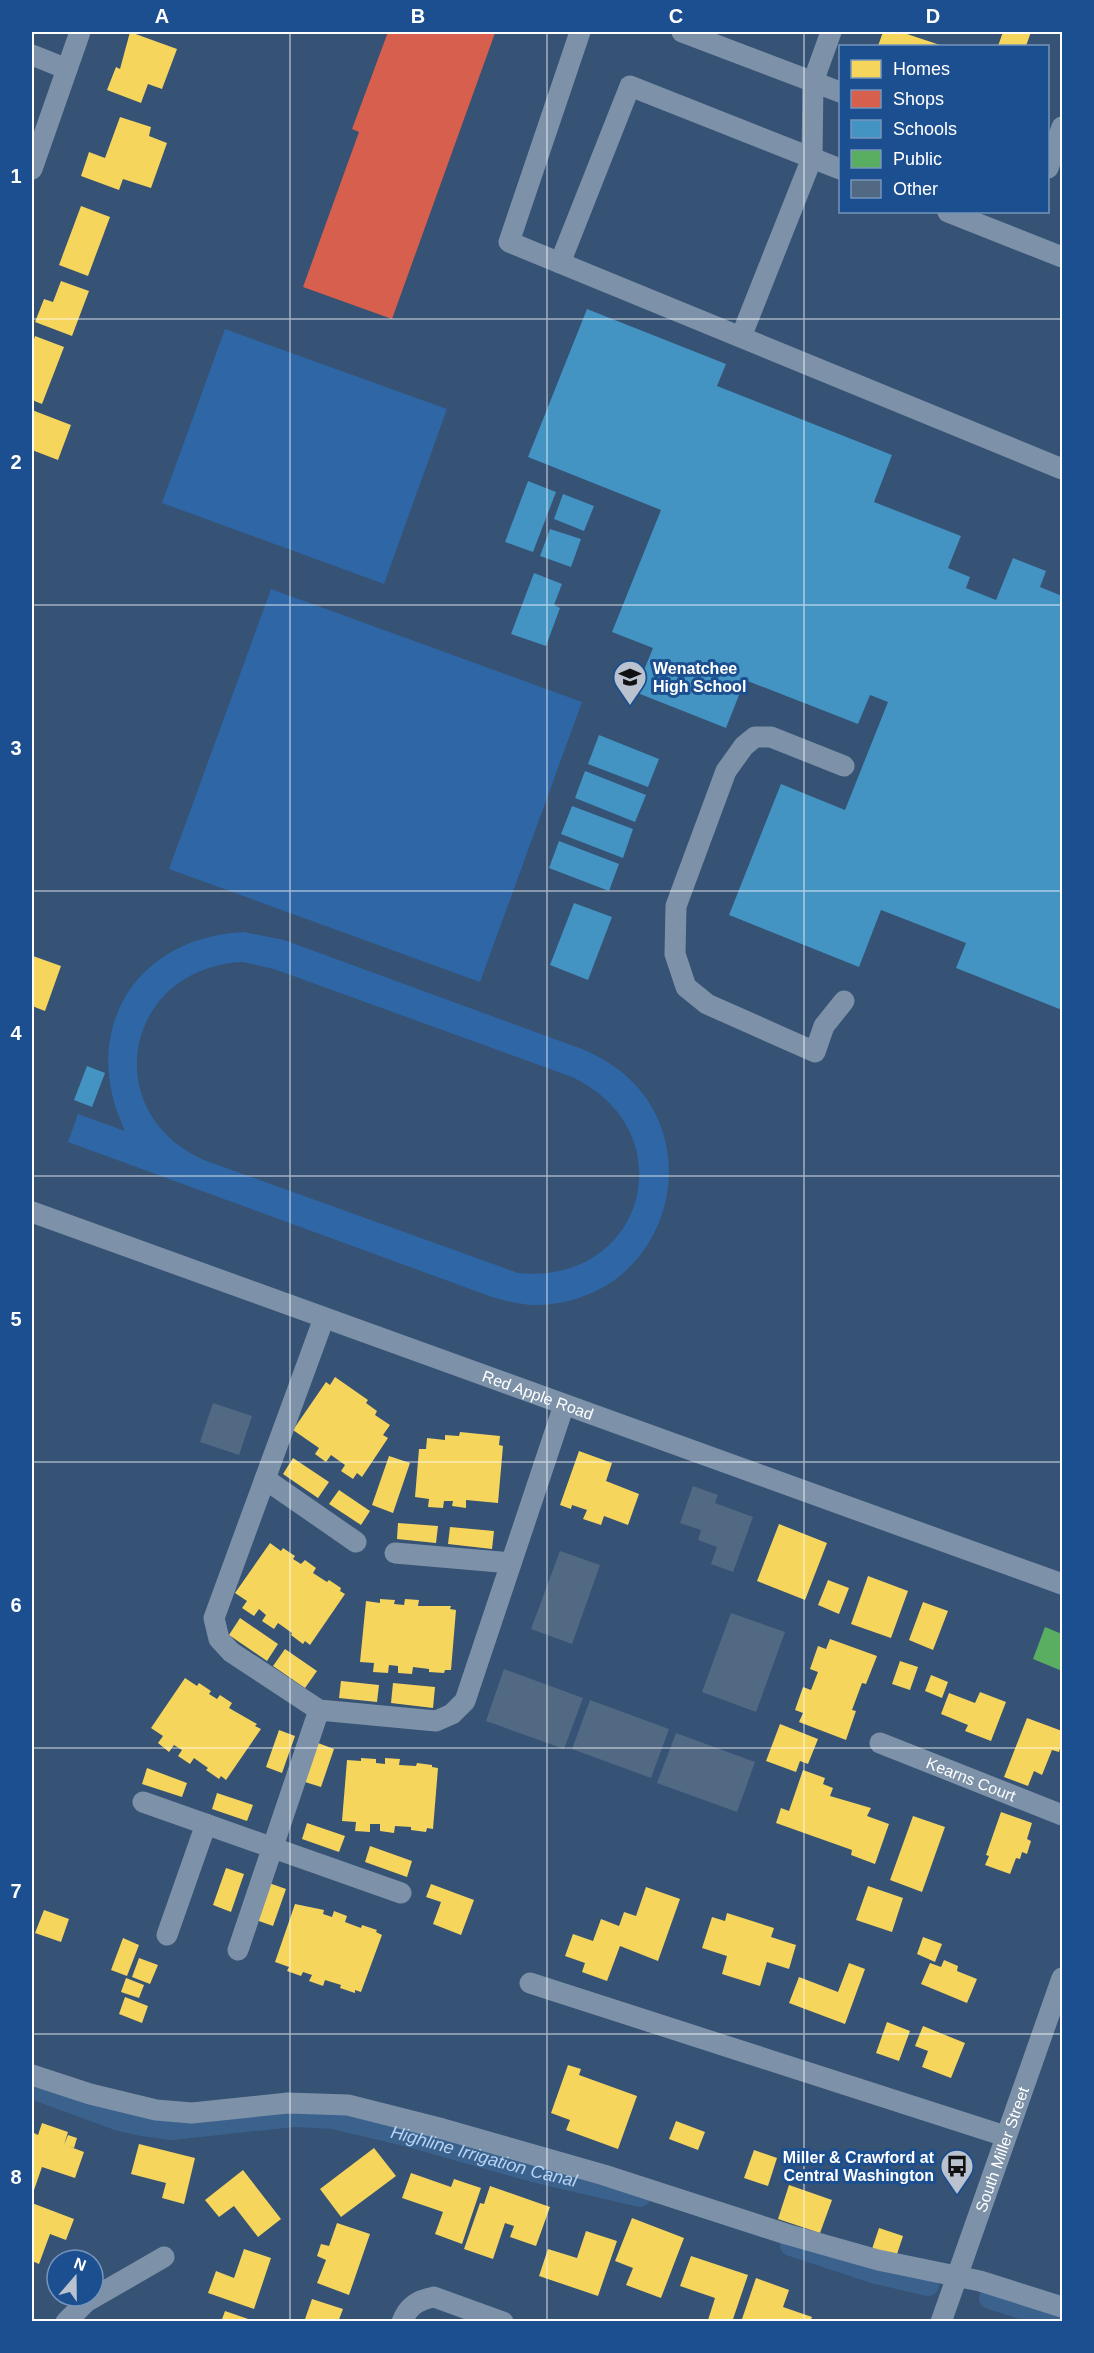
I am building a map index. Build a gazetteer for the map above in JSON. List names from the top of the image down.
{
  "streets": {
    "street": ["Red Apple Road", "Kearns Court", "South Miller Street"]
  },
  "water": ["Highline Irrigation Canal"],
  "places": {
    "school or university": ["Wenatchee High School"],
    "bus stop": ["Miller & Crawford at Central Washington"]
  },
  "legend": [
    "Homes",
    "Shops",
    "Schools",
    "Public",
    "Other"
  ],
  "north": "top",
  "grid": {
    "columns": [
      "A",
      "B",
      "C",
      "D"
    ],
    "rows": [
      "1",
      "2",
      "3",
      "4",
      "5",
      "6",
      "7",
      "8"
    ]
  }
}
